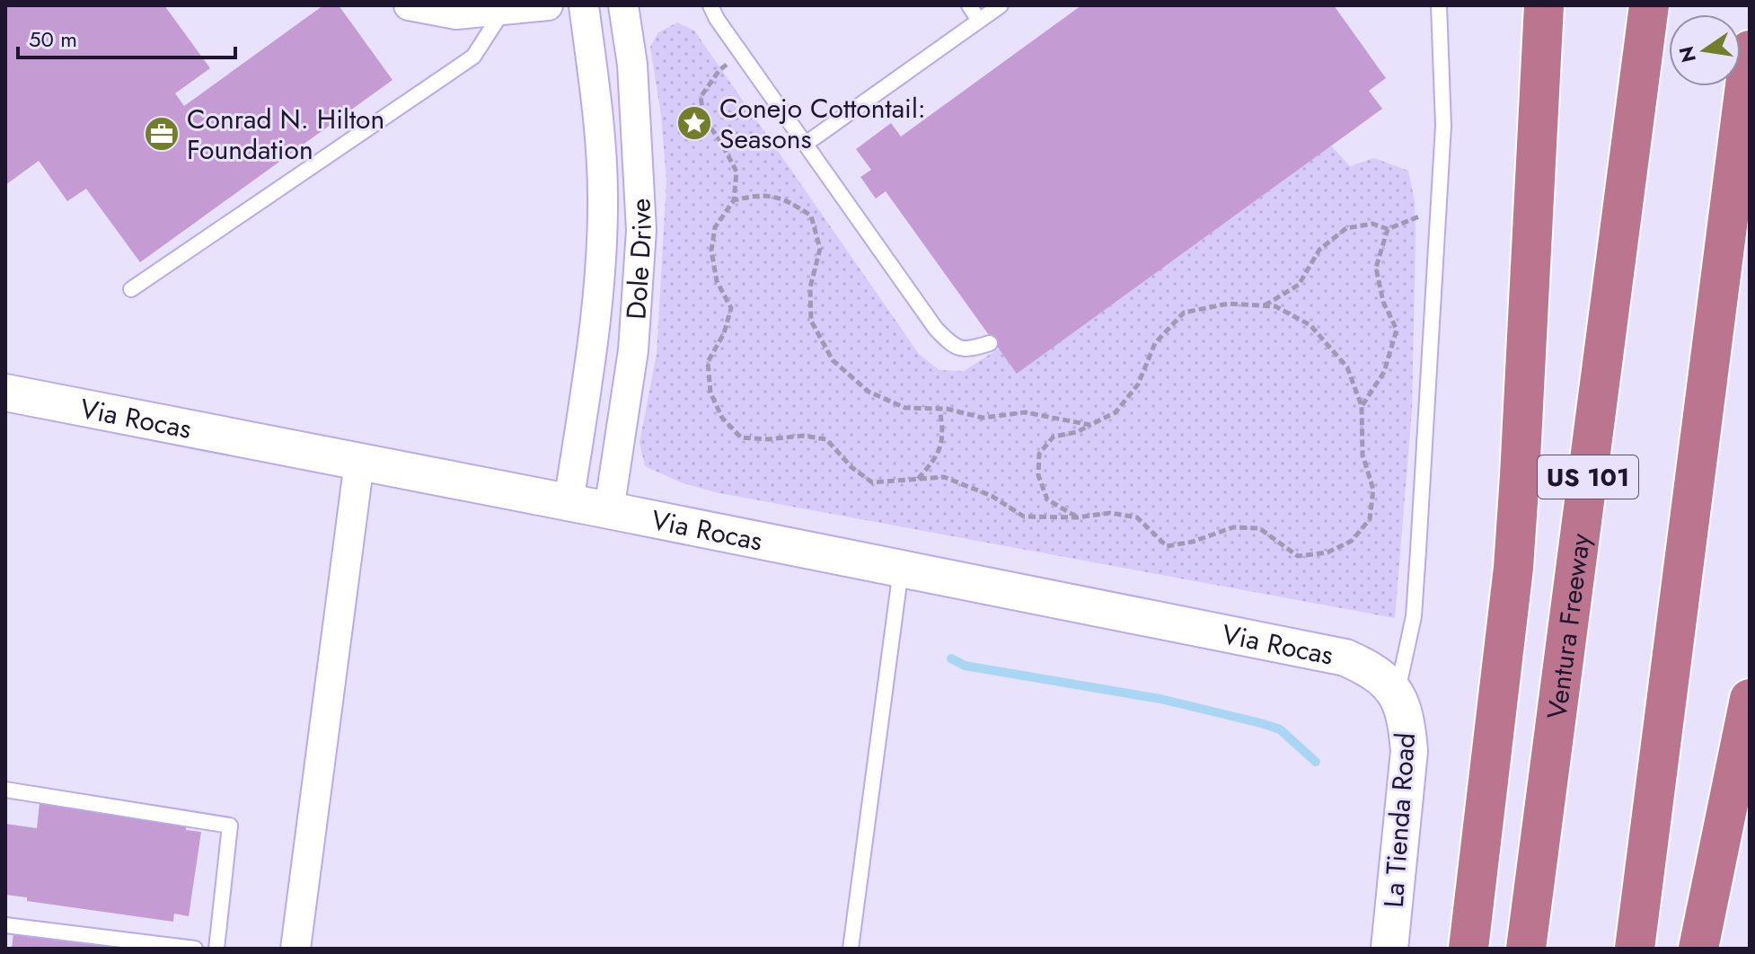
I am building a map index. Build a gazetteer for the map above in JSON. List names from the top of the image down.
{
  "streets": {
    "highway": ["US 101", "Ventura Freeway"],
    "street": ["Dole Drive", "Via Rocas", "La Tienda Road"]
  },
  "crossings": [
    ["Dole Drive", "Via Rocas"],
    ["Via Rocas", "La Tienda Road"]
  ],
  "places": {
    "place": ["Conejo Cottontail: Seasons"],
    "office": ["Conrad N. Hilton Foundation"]
  },
  "scale_bar": "50 m",
  "north": "left"
}
